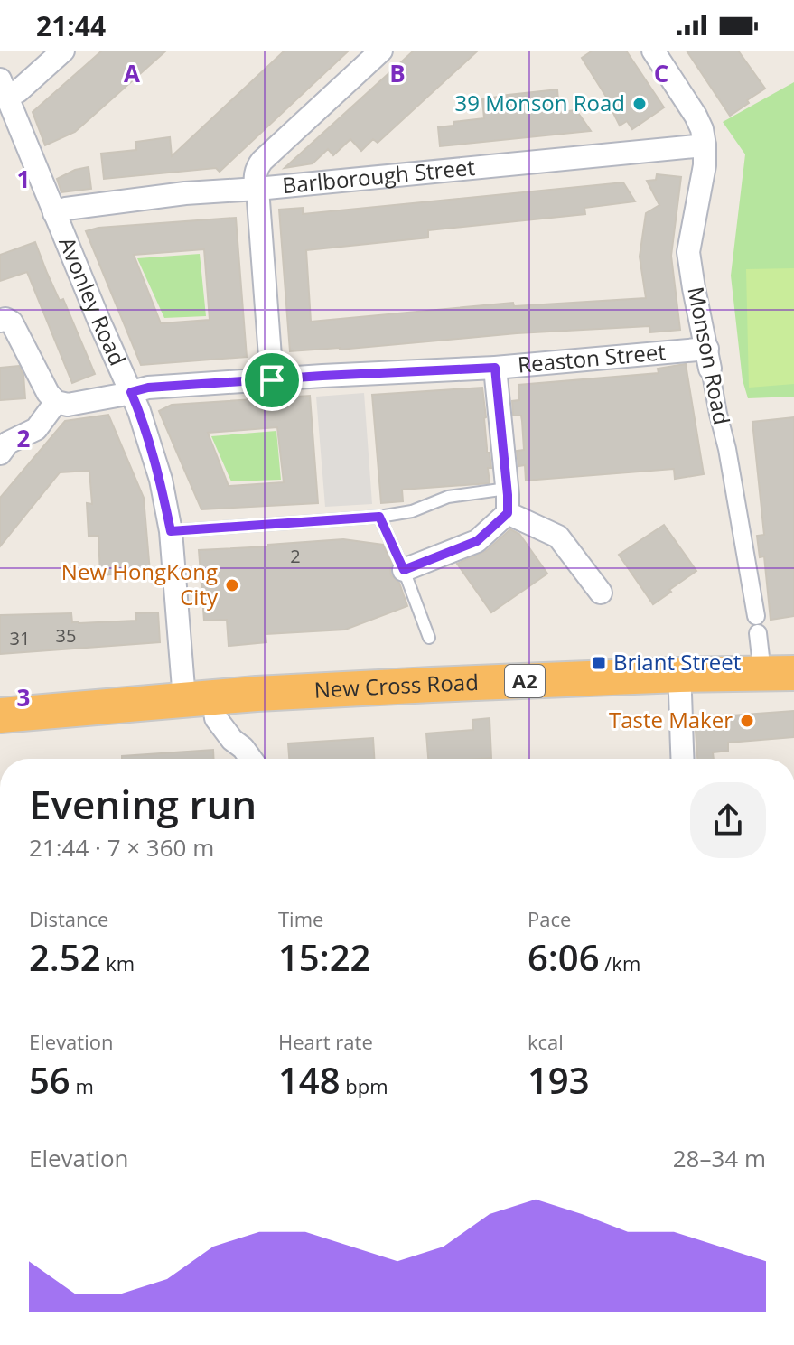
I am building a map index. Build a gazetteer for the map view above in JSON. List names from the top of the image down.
{
  "streets": {
    "highway": ["A2", "New Cross Road"],
    "street": [
      "Barlborough Street",
      "Avonley Road",
      "Monson Road",
      "Reaston Street"
    ]
  },
  "crossings": [
    ["Barlborough Street", "Avonley Road"],
    ["Barlborough Street", "Monson Road"],
    ["Avonley Road", "Reaston Street"],
    ["Avonley Road", "New Cross Road"],
    ["Monson Road", "Reaston Street"],
    ["Monson Road", "New Cross Road"]
  ],
  "places": {
    "other": ["39 Monson Road", "New HongKong City", "Taste Maker"],
    "transit": ["Briant Street"]
  },
  "house_numbers": ["2", "35", "31"],
  "page": {
    "status": "21:44",
    "heading": ["Evening run", "21:44 · 7 × 360 m"],
    "stats": [
      ["Distance", "2.52 km"],
      ["Time", "15:22"],
      ["Pace", "6:06 /km"],
      ["Elevation", "56 m"],
      ["Heart rate", "148 bpm"],
      ["kcal", "193"]
    ],
    "chart": ["Elevation", "28–34 m"]
  },
  "grid": {
    "columns": ["A", "B", "C"],
    "rows": ["1", "2", "3"]
  }
}
